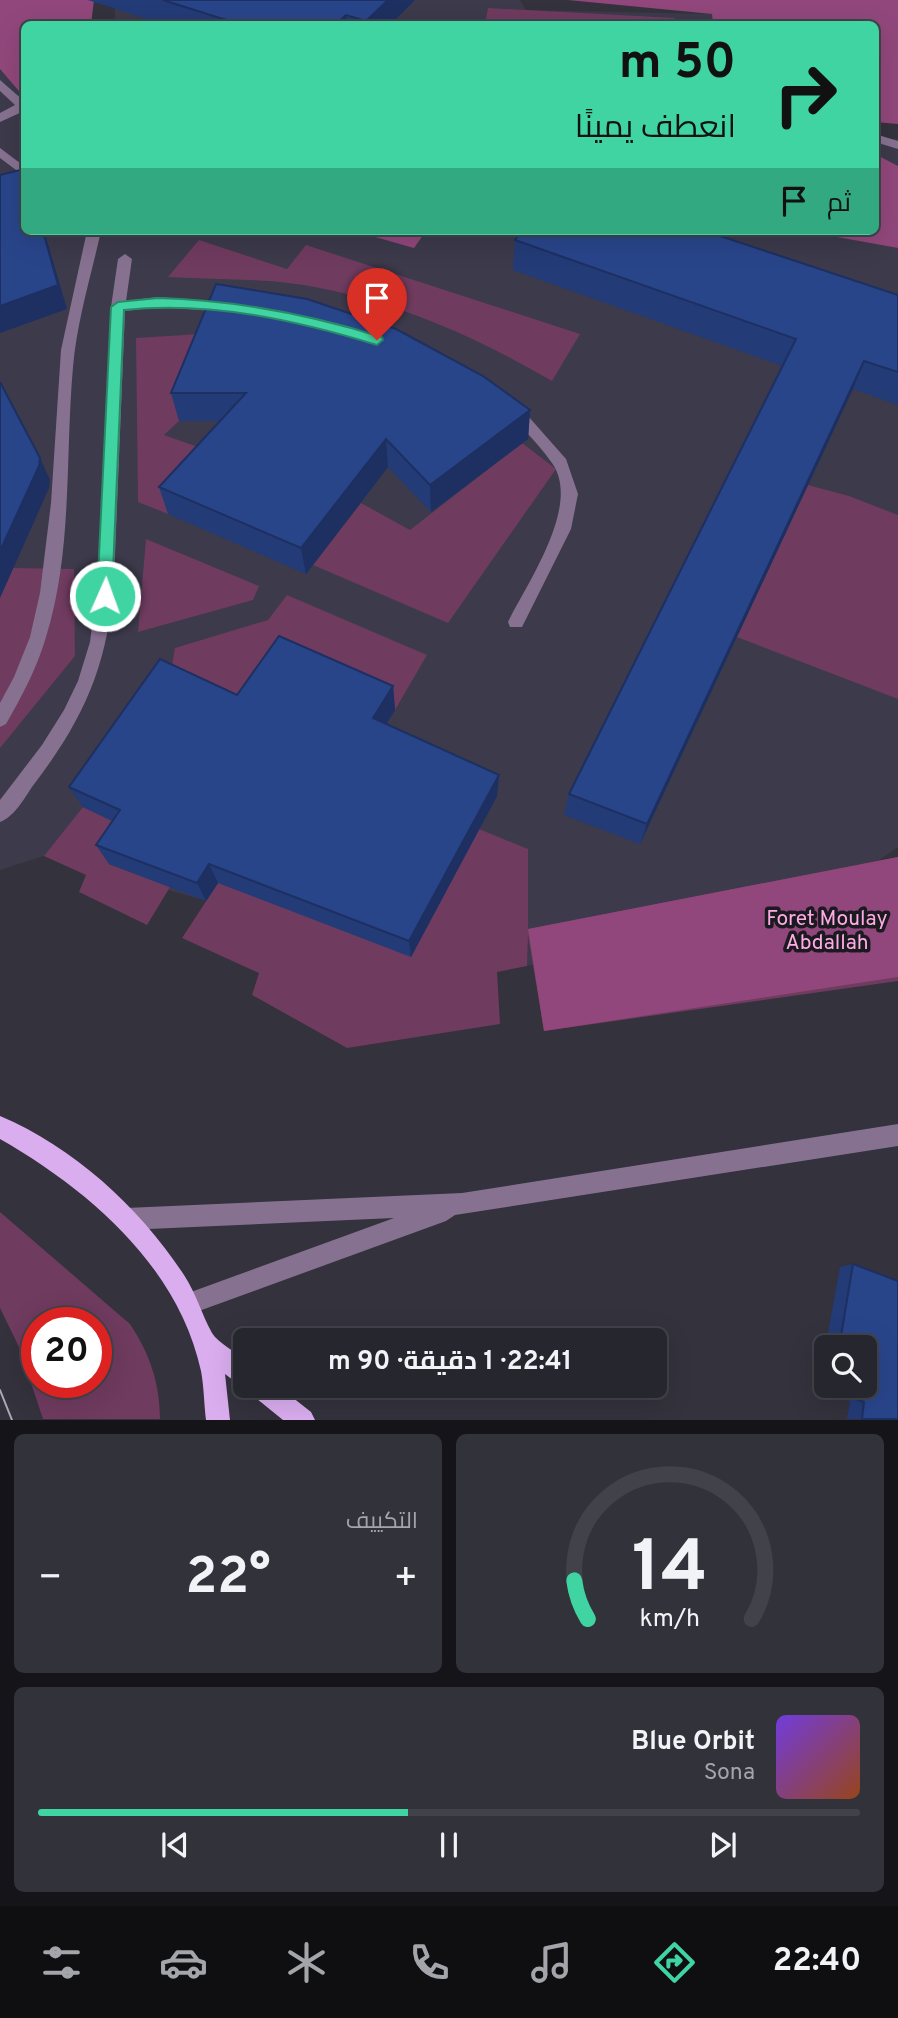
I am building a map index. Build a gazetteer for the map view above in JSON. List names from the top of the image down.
{
  "parks": ["Foret Moulay Abdallah"],
  "page": {
    "turn": ["50 m", "انعطف يمينًا"],
    "then": "ثم",
    "limit": "20",
    "trip": "22:41 · 1 دقيقة · 90 m",
    "tile": "التكييف",
    "heat": ["−", "22°", "+"],
    "song": ["Blue Orbit", "Sona"],
    "tabs": "22:40",
    "gauge": ["14", "km/h"]
  }
}
